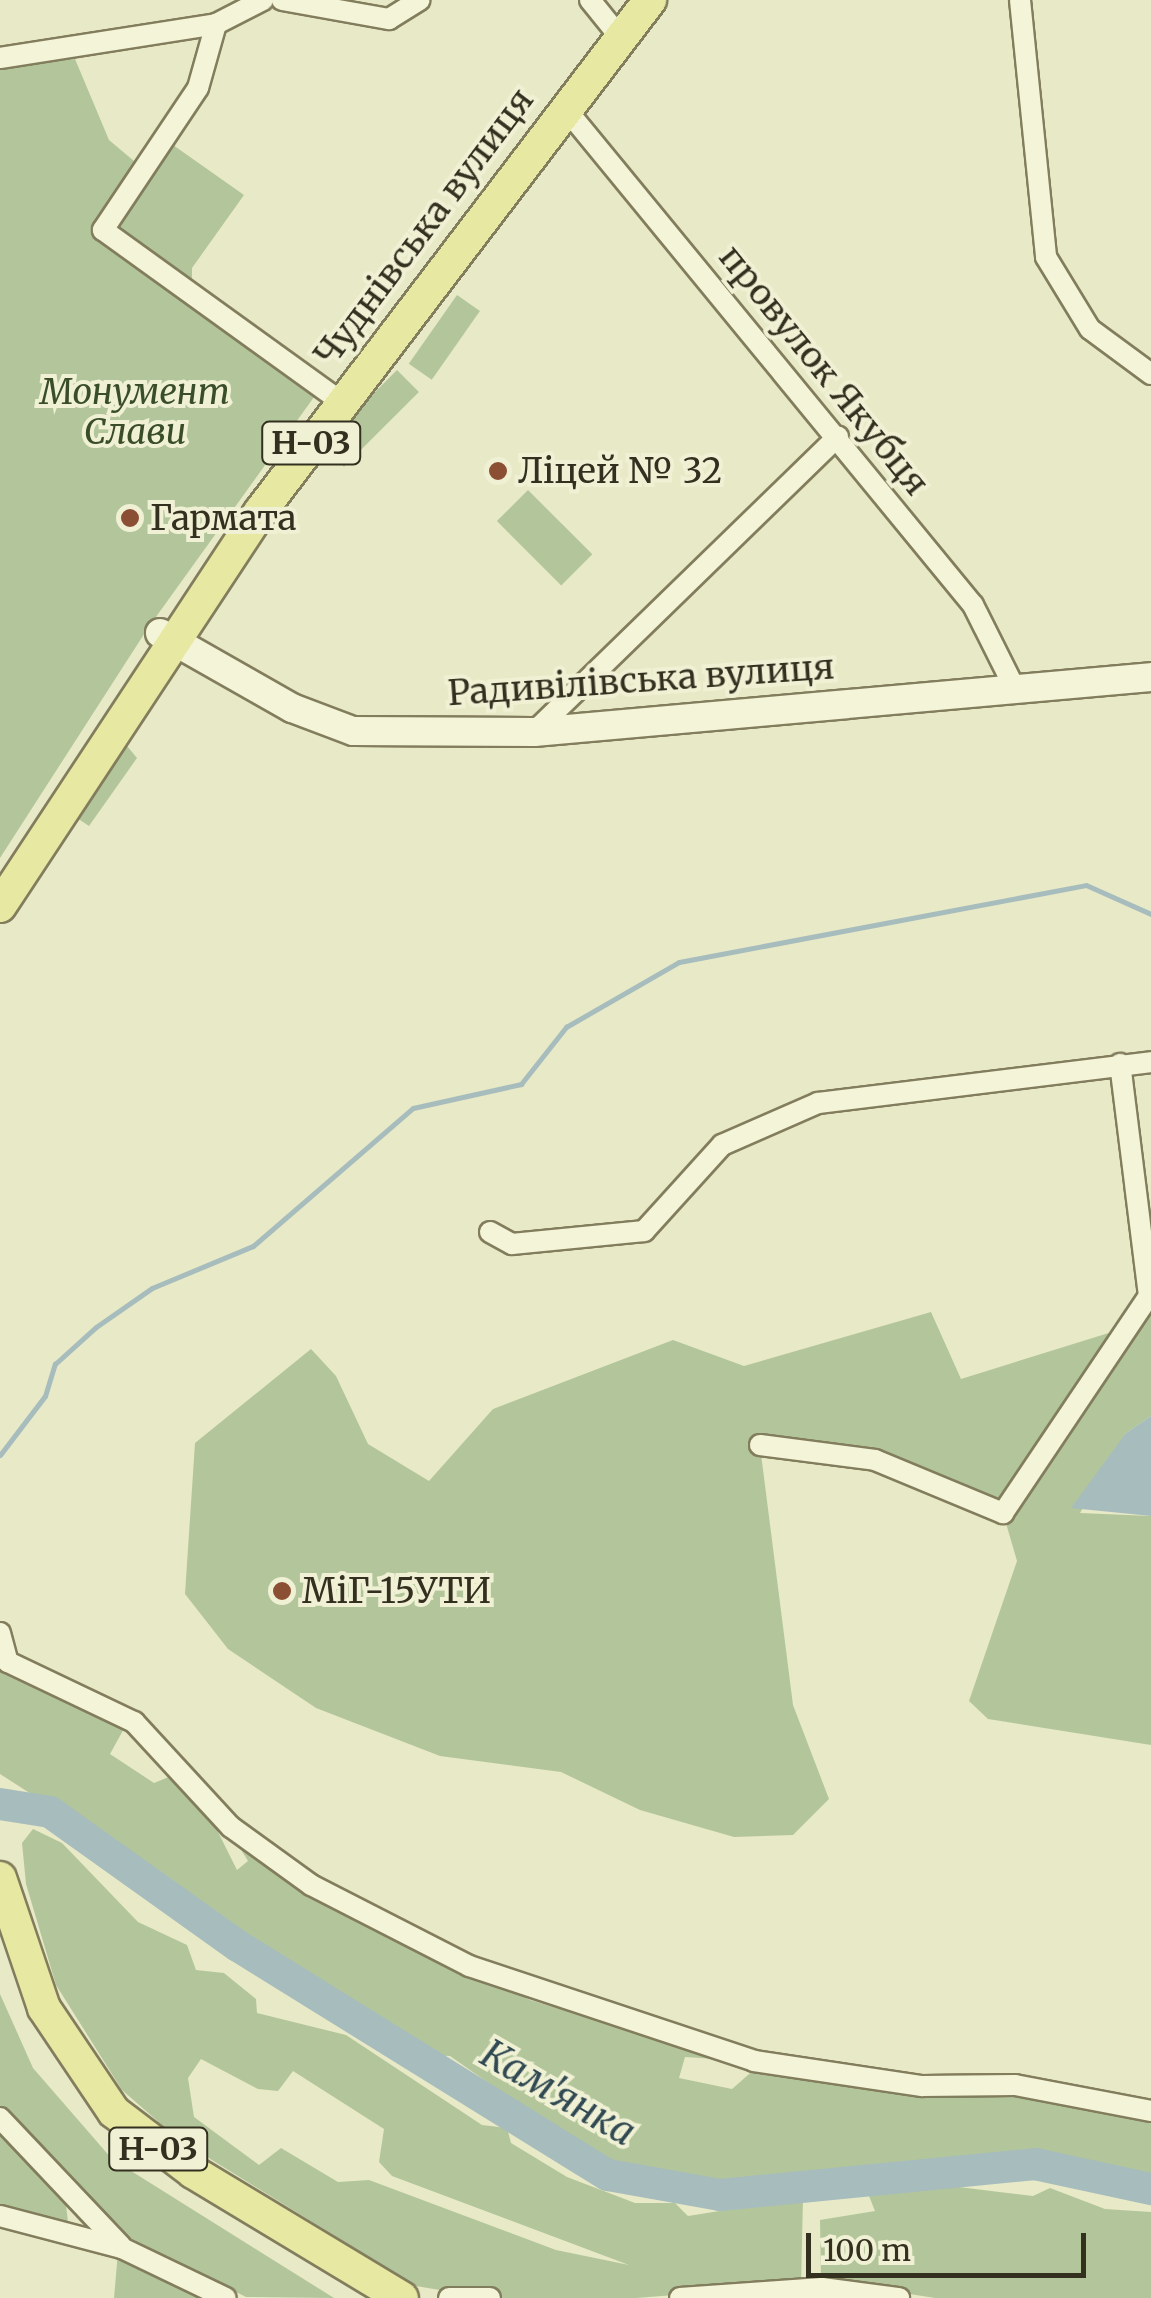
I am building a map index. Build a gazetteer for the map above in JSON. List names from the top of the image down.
{
  "streets": {
    "main road": ["Чуднівська вулиця", "Н-03"],
    "street": ["провулок Якубця", "Радивілівська вулиця"]
  },
  "crossings": [
    ["Чуднівська вулиця", "провулок Якубця"],
    ["Чуднівська вулиця", "Радивілівська вулиця"],
    ["провулок Якубця", "Радивілівська вулиця"]
  ],
  "water": ["Кам'янка"],
  "parks": ["Монумент Слави"],
  "places": ["Ліцей № 32", "Гармата", "МіГ-15УТИ"],
  "scale_bar": "100 m"
}
